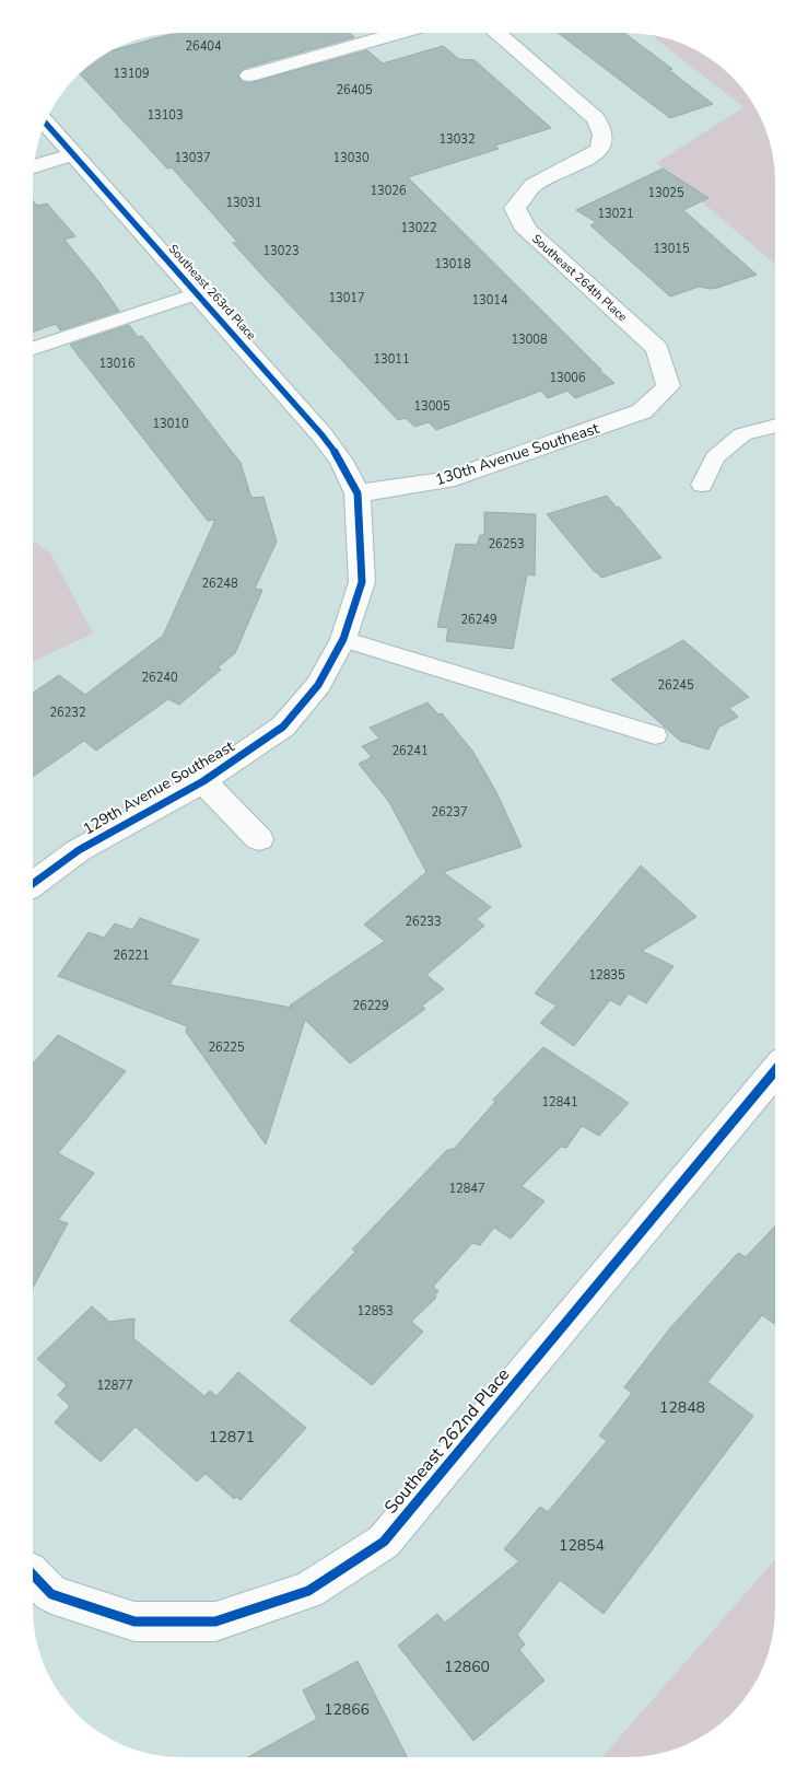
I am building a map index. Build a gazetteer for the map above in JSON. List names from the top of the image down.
{
  "streets": {
    "street": [
      "Southeast 264th Place",
      "Southeast 263rd Place",
      "130th Avenue Southeast",
      "129th Avenue Southeast",
      "Southeast 262nd Place"
    ]
  },
  "crossings": [
    ["Southeast 264th Place", "130th Avenue Southeast"],
    ["Southeast 263rd Place", "130th Avenue Southeast"],
    ["Southeast 263rd Place", "129th Avenue Southeast"],
    ["130th Avenue Southeast", "129th Avenue Southeast"]
  ],
  "house_numbers": [
    "26404",
    "13109",
    "26405",
    "13103",
    "13032",
    "13037",
    "13030",
    "13026",
    "13025",
    "13031",
    "13021",
    "13022",
    "13015",
    "13023",
    "13018",
    "13017",
    "13014",
    "13008",
    "13011",
    "13016",
    "13006",
    "13005",
    "13010",
    "26253",
    "26248",
    "26249",
    "26240",
    "26245",
    "26232",
    "26241",
    "26237",
    "26233",
    "26221",
    "12835",
    "26229",
    "26225",
    "12841",
    "12847",
    "12853",
    "12877",
    "12848",
    "12871",
    "12854",
    "12860",
    "12866"
  ]
}
